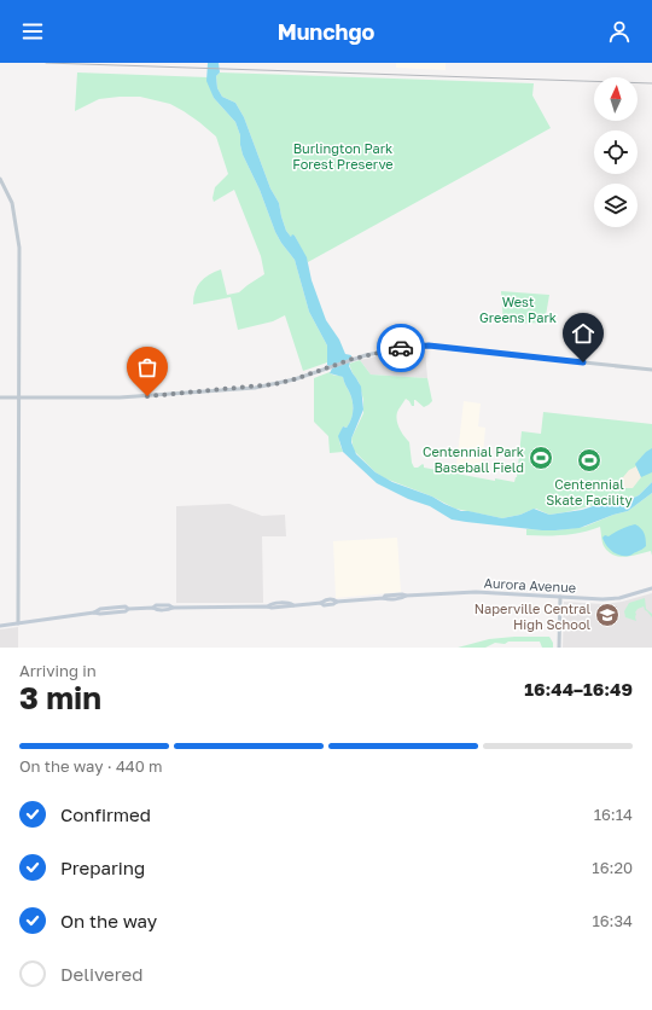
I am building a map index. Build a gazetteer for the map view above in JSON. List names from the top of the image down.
{
  "streets": {
    "main road": ["Aurora Avenue"]
  },
  "parks": ["Burlington Park Forest Preserve", "West Greens Park"],
  "places": {
    "sports": ["Centennial Park Baseball Field", "Centennial Skate Facility"],
    "school or university": ["Naperville Central High School"]
  },
  "north": "top",
  "page": {
    "header": "Munchgo",
    "heading": ["3 min", "Arriving in", "16:44–16:49"],
    "bar": "On the way · 440 m",
    "list": [
      ["Confirmed", "16:14"],
      ["Preparing", "16:20"],
      ["On the way", "16:34"],
      "Delivered"
    ]
  }
}
